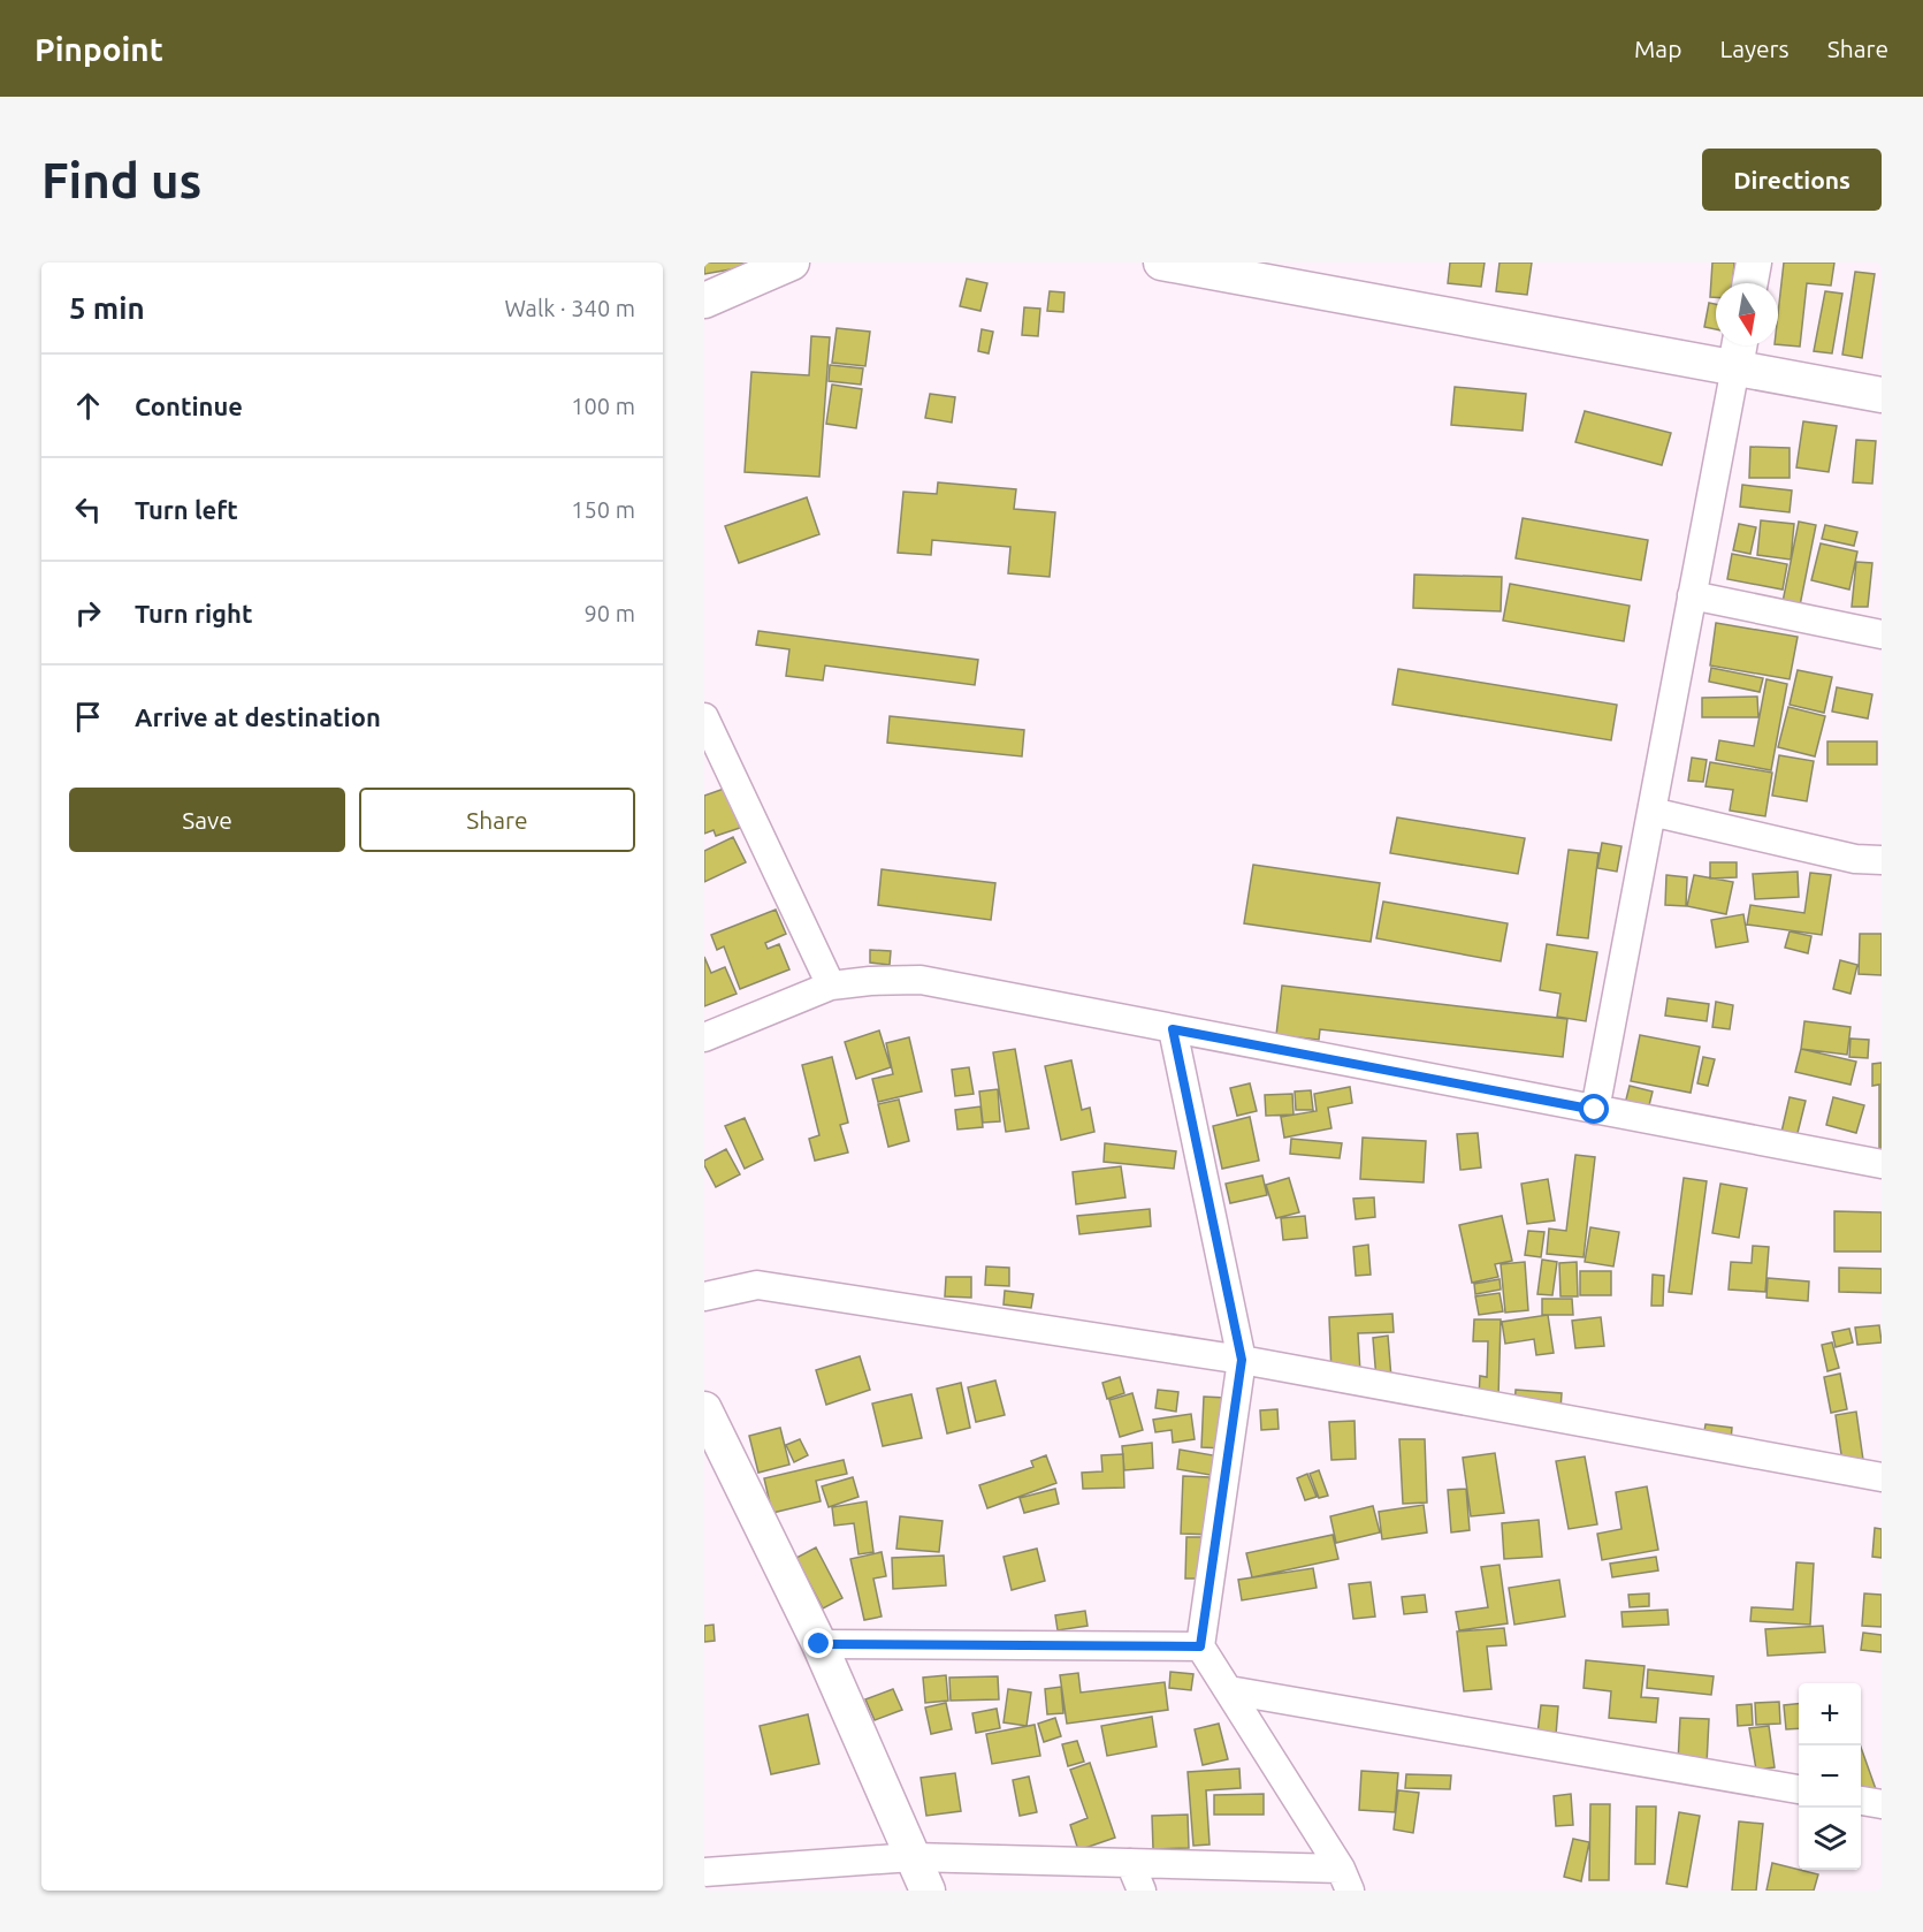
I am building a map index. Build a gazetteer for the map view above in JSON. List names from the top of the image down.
{
  "north": "bottom",
  "page": {
    "header": "Pinpoint",
    "nav": ["Map", "Layers", "Share"],
    "buttons": [
      "Directions",
      ["Save", "Share"]
    ],
    "title": "Find us",
    "heading": ["5 min", "Walk · 340 m"],
    "list": [
      ["Continue", "100 m"],
      ["Turn left", "150 m"],
      ["Turn right", "90 m"],
      "Arrive at destination"
    ],
    "map_buttons": ["+", "−"]
  }
}
